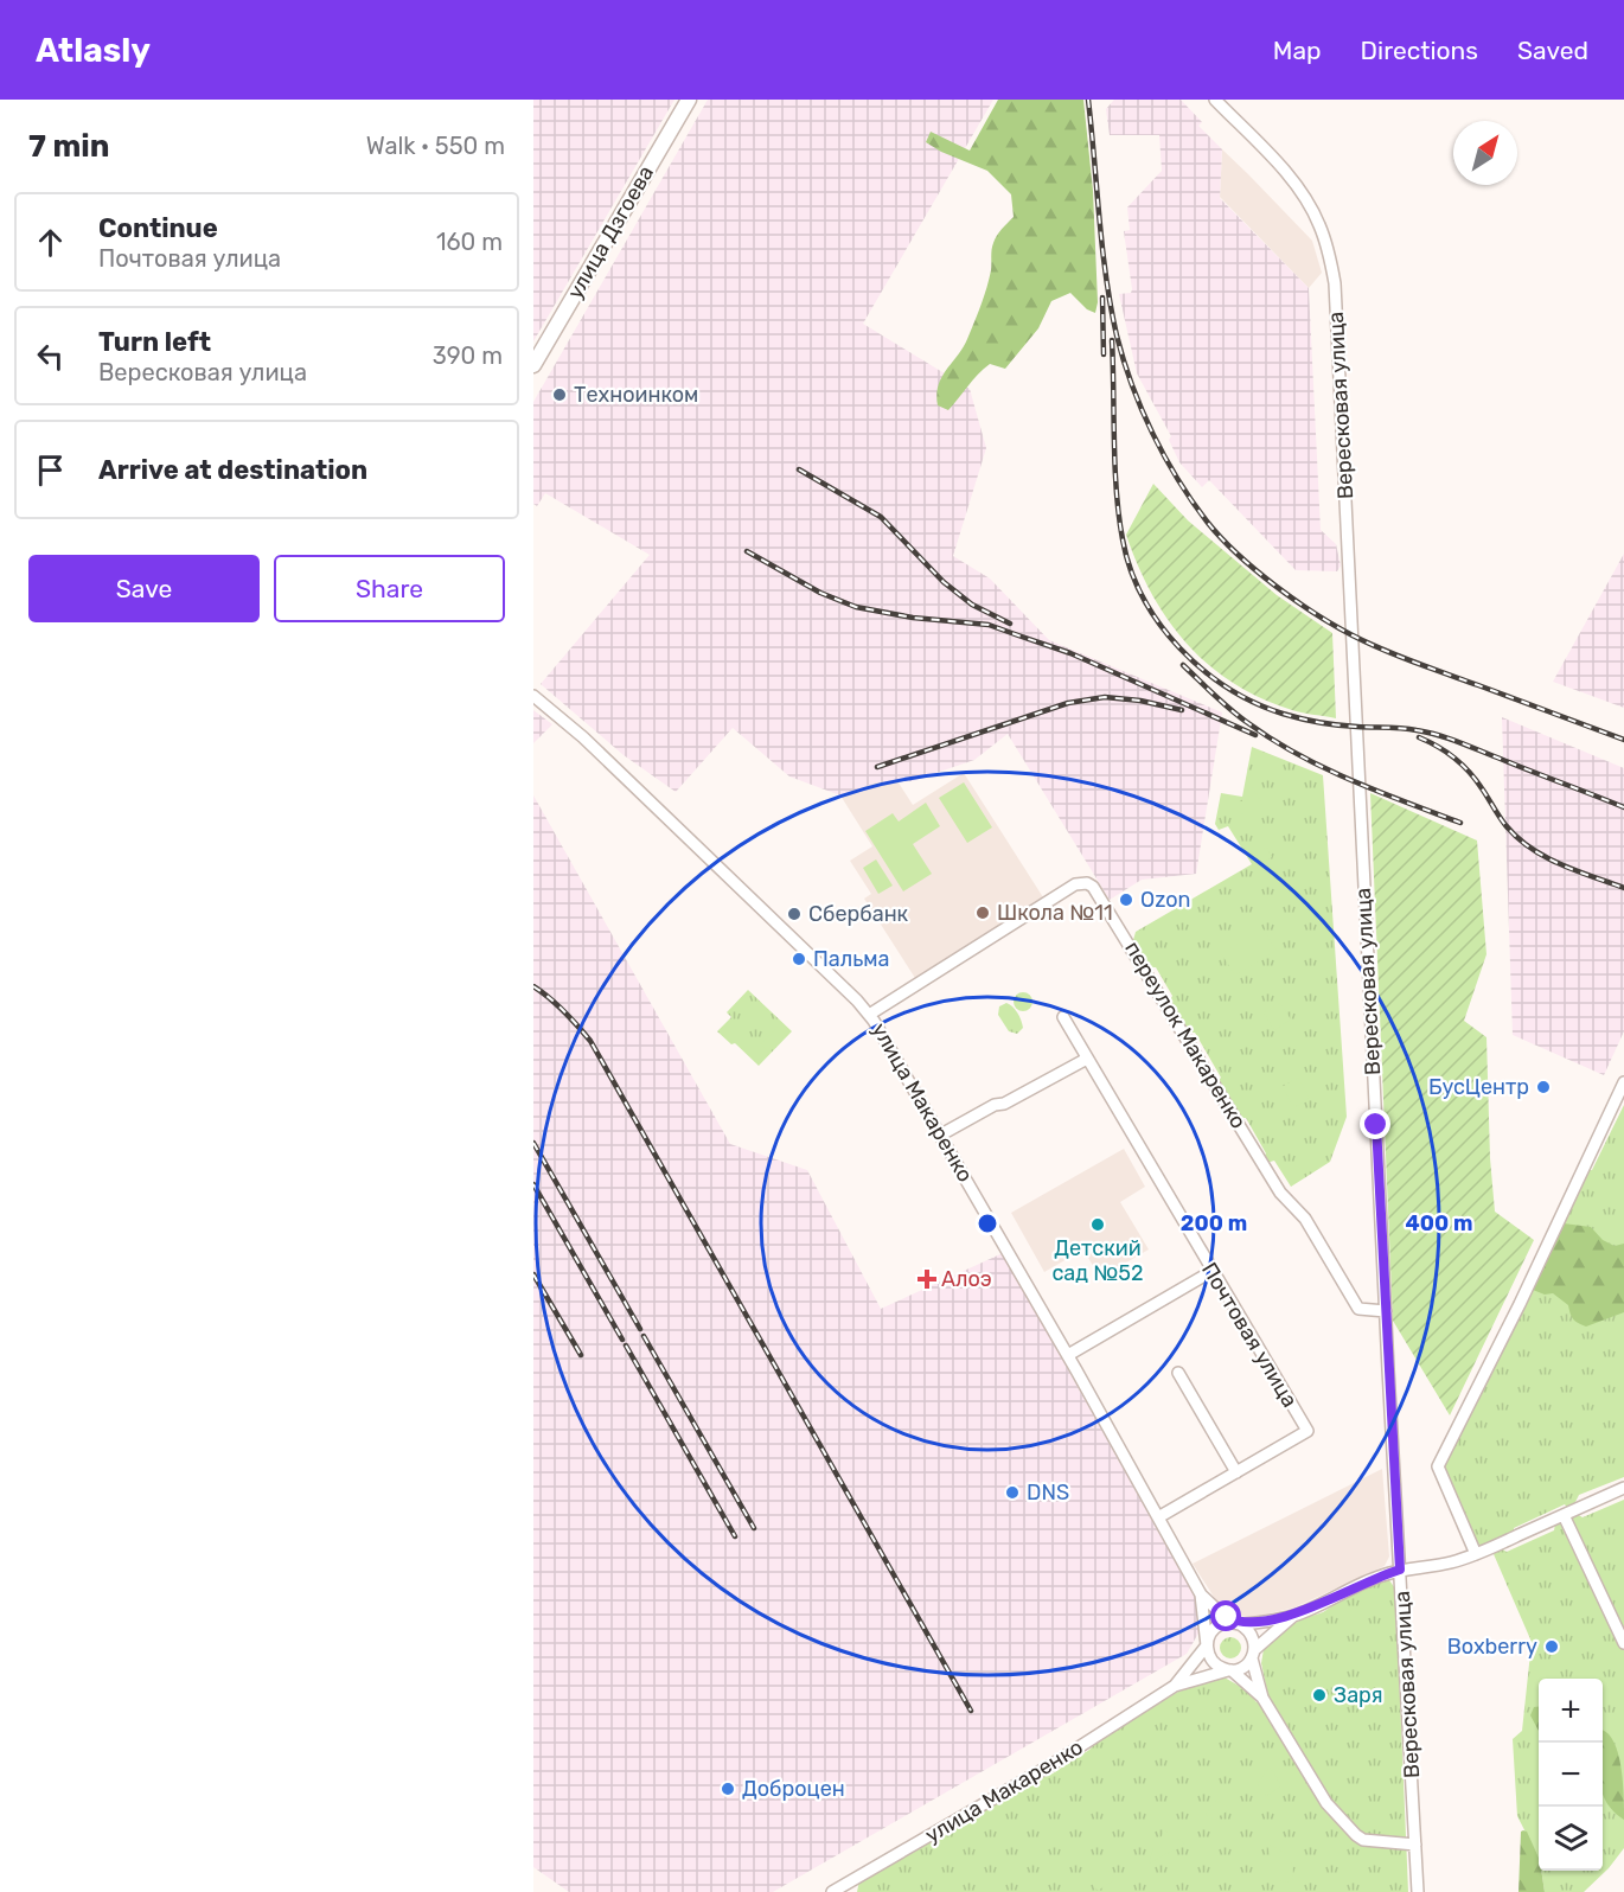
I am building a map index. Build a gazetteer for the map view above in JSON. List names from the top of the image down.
{
  "streets": {
    "main road": ["улица Дзгоева"],
    "street": [
      "Вересковая улица",
      "переулок Макаренко",
      "улица Макаренко",
      "Почтовая улица"
    ]
  },
  "crossings": [
    ["Вересковая улица", "переулок Макаренко"],
    ["переулок Макаренко", "улица Макаренко"]
  ],
  "places": {
    "other": [
      "Техноинком",
      "Ozon",
      "Школа №11",
      "Сбербанк",
      "Пальма",
      "БусЦентр",
      "Детский сад №52",
      "DNS",
      "Boxberry",
      "Заря",
      "Доброцен"
    ],
    "health": ["Алоэ"]
  },
  "north": "top right",
  "page": {
    "header": "Atlasly",
    "nav": ["Map", "Directions", "Saved"],
    "heading": ["7 min", "Walk · 550 m"],
    "list": [
      ["Continue", "Почтовая улица", "160 m"],
      ["Turn left", "Вересковая улица", "390 m"],
      "Arrive at destination"
    ],
    "buttons": ["Save", "Share"],
    "map_buttons": ["+", "−"]
  },
  "rings": ["200 m", "400 m"]
}
